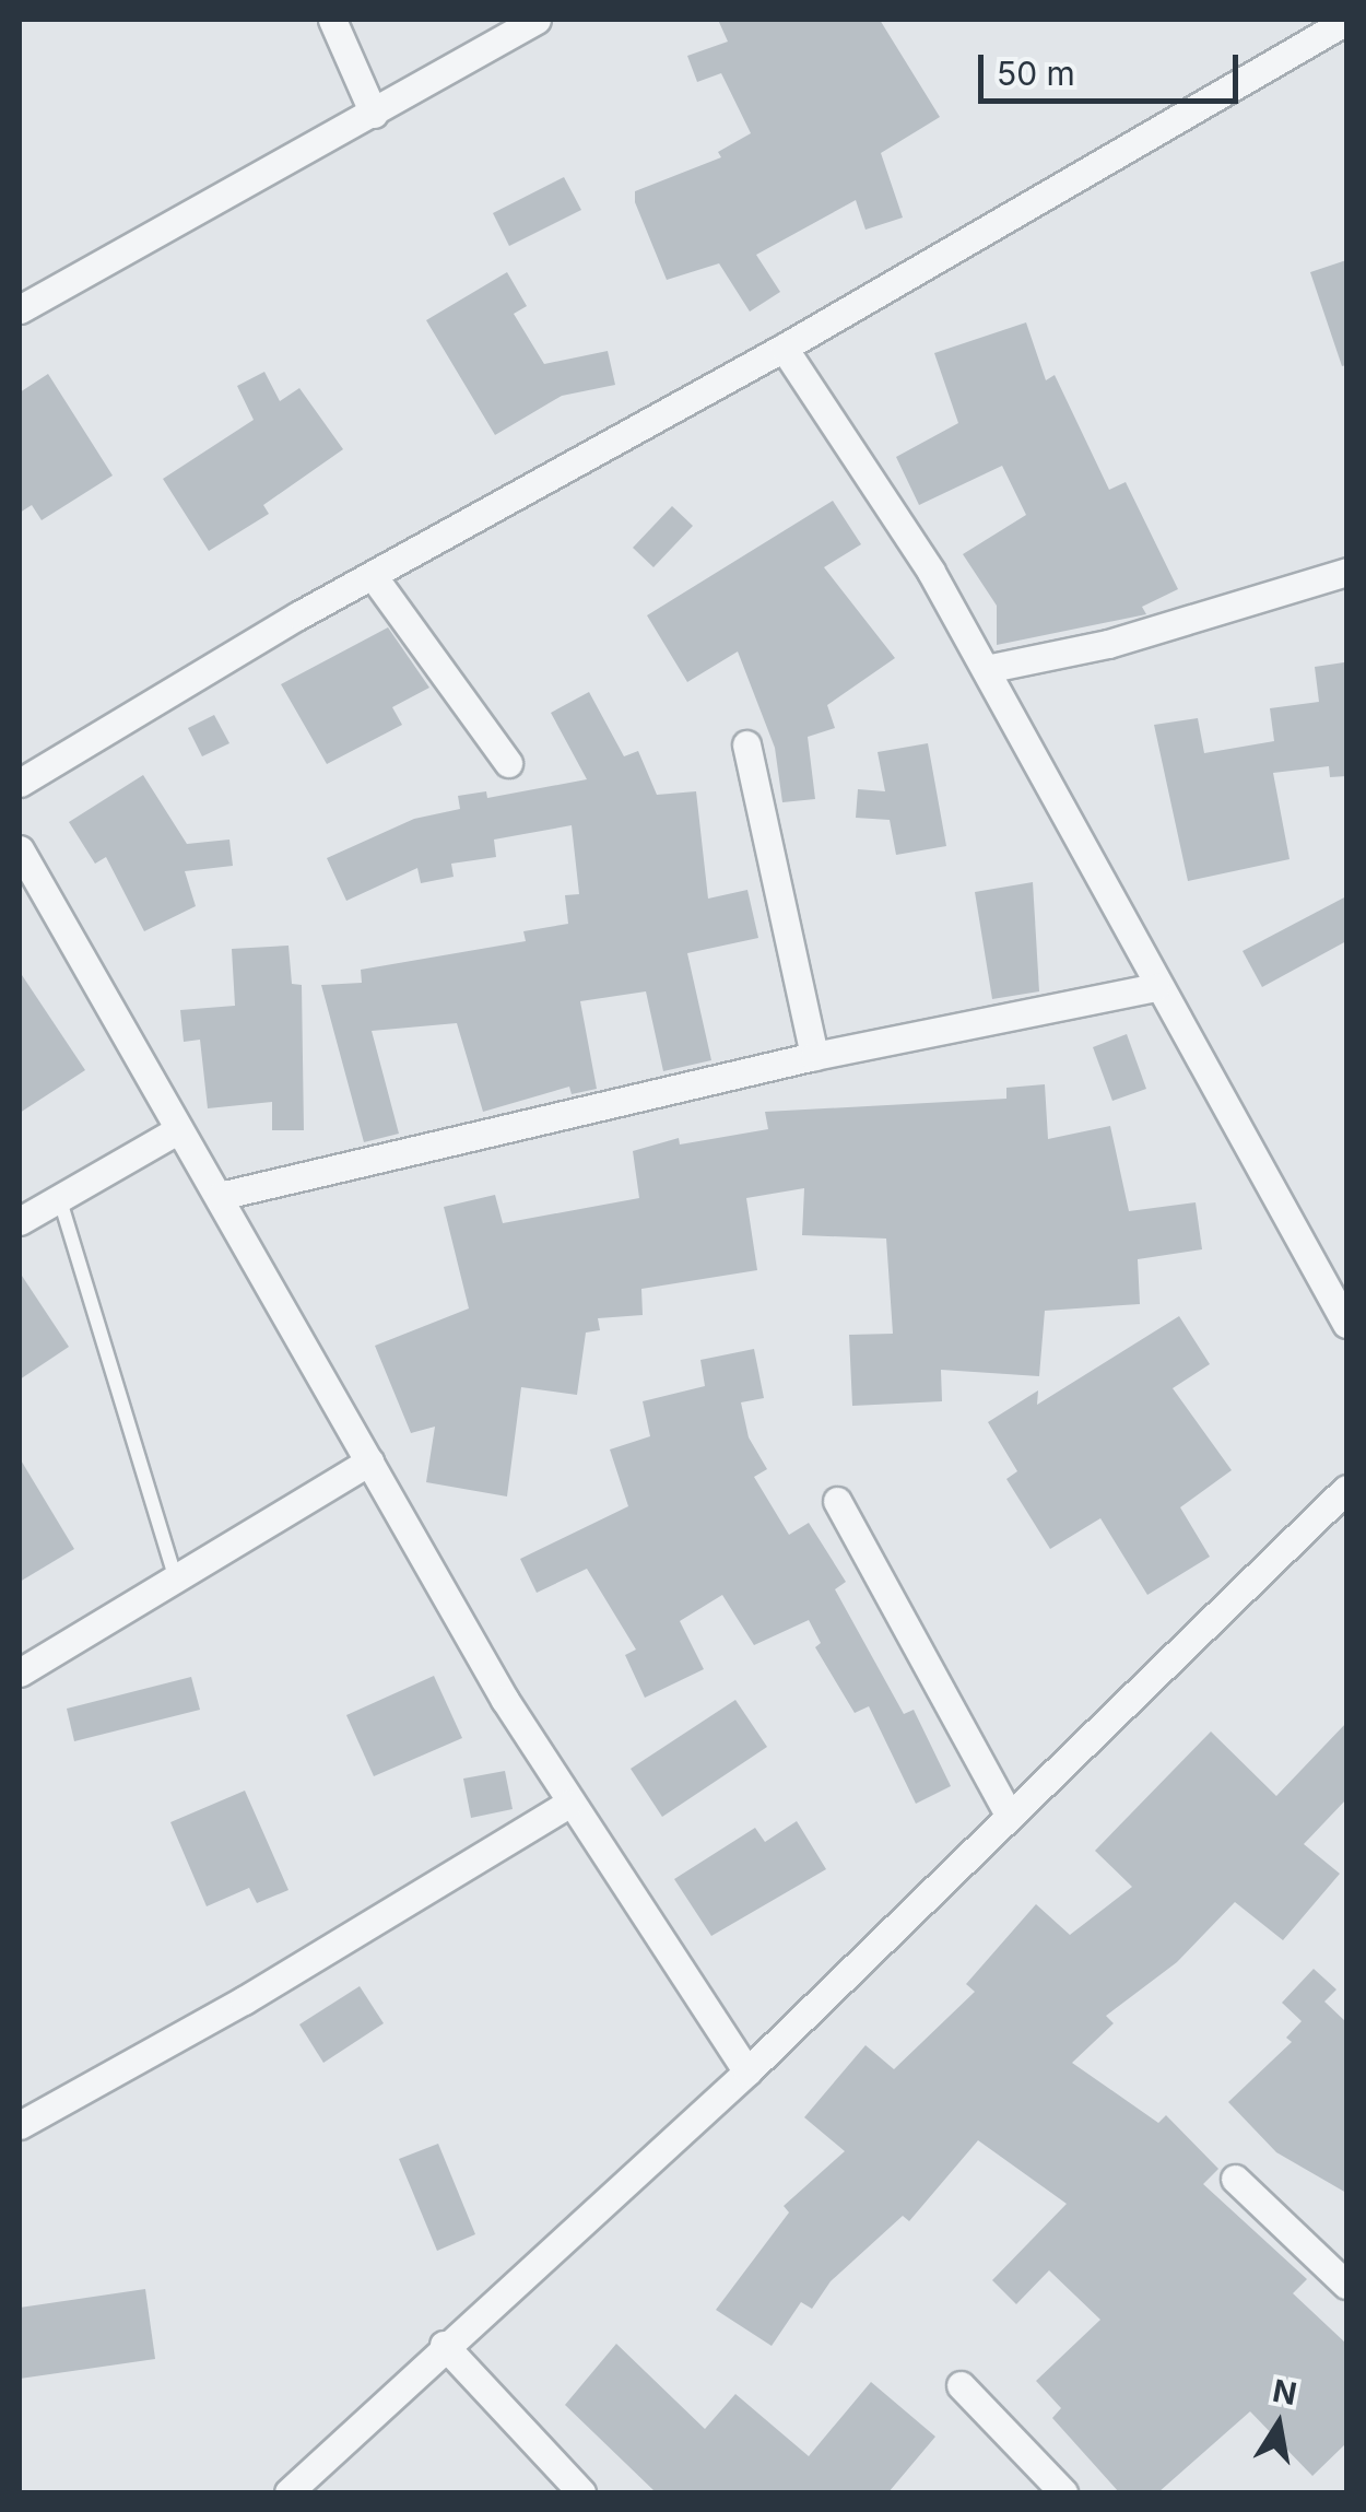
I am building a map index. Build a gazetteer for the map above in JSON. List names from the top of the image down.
{
  "scale_bar": "50 m",
  "north": "top"
}
